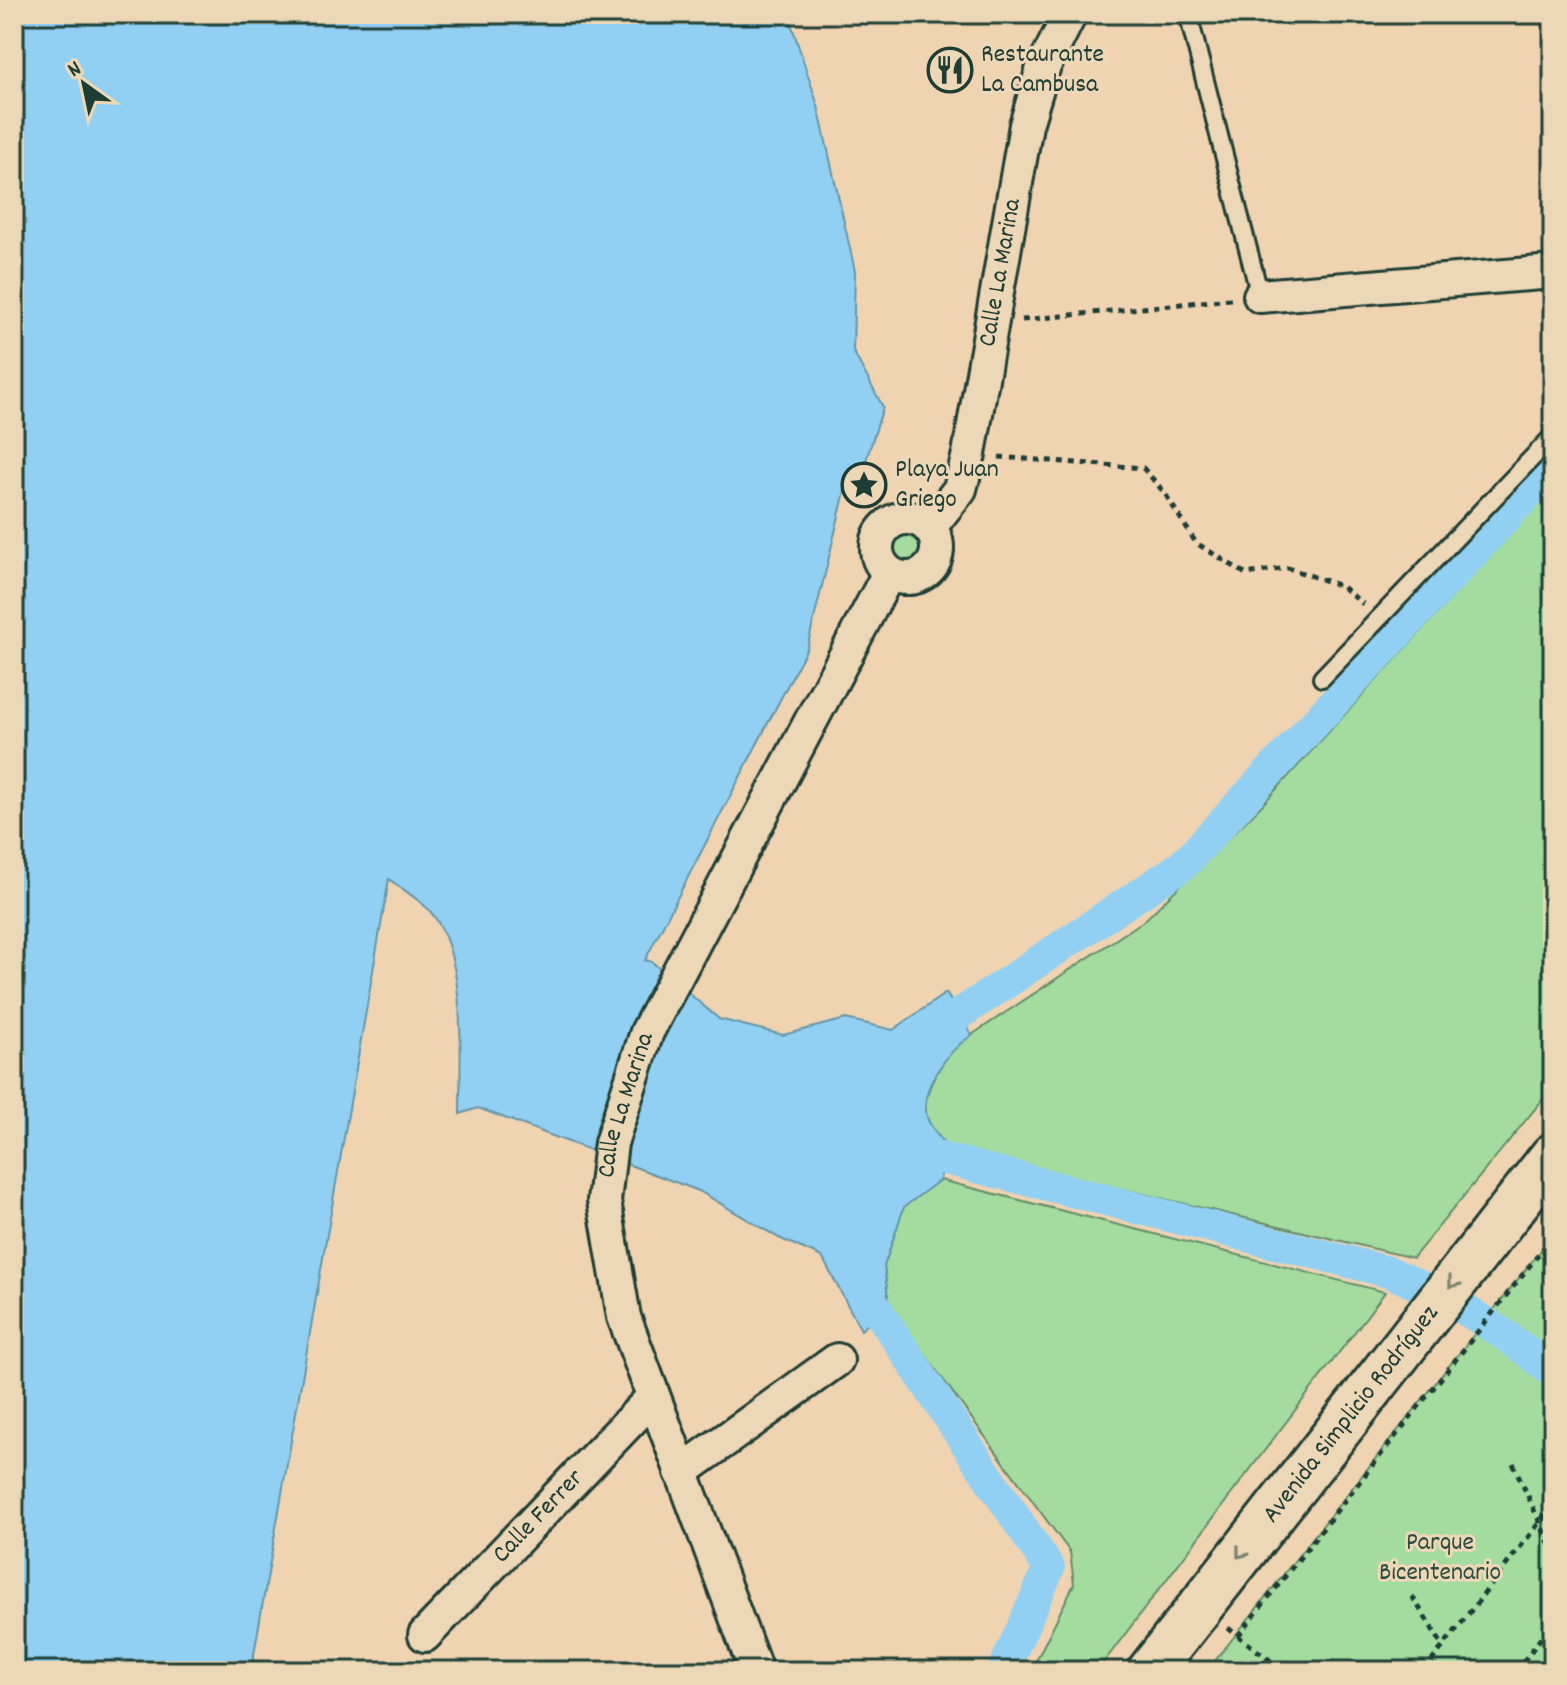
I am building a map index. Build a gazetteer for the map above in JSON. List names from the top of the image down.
{
  "streets": {
    "main road": ["Avenida Simplicio Rodríguez"],
    "street": ["Calle La Marina", "Calle Ferrer"]
  },
  "crossings": [
    ["Calle La Marina", "Calle Ferrer"]
  ],
  "one_way": ["Avenida Simplicio Rodríguez"],
  "parks": ["Parque Bicentenario"],
  "places": {
    "restaurant": ["Restaurante La Cambusa"],
    "place": ["Playa Juan Griego"]
  },
  "north": "top left"
}
